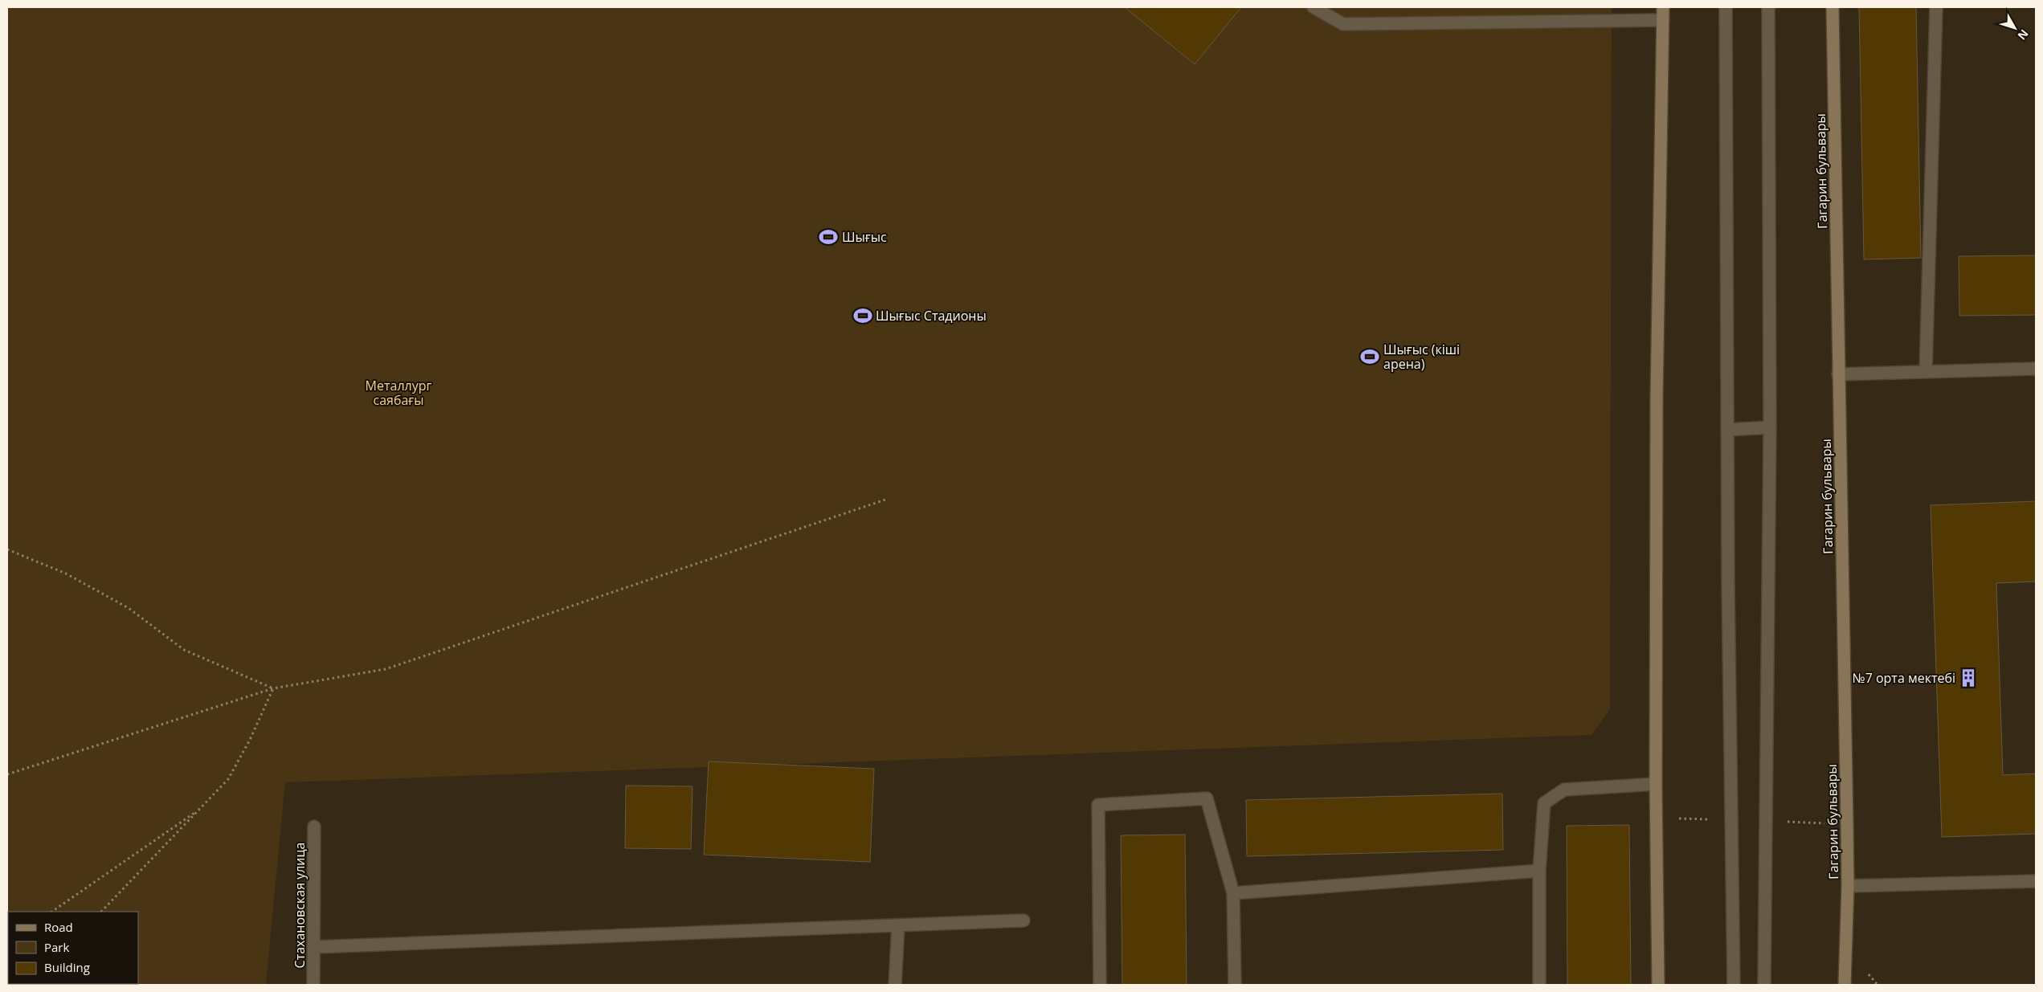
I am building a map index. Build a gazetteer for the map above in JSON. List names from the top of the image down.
{
  "streets": {
    "main road": ["Гагарин бульвары"],
    "street": ["Стахановская улица"]
  },
  "parks": ["Металлург саябағы"],
  "places": {
    "sports": ["Шығыс", "Шығыс Стадионы", "Шығыс (кіші арена)"],
    "building": ["№7 орта мектебі"]
  },
  "legend": ["Road", "Park", "Building"],
  "north": "bottom right"
}
